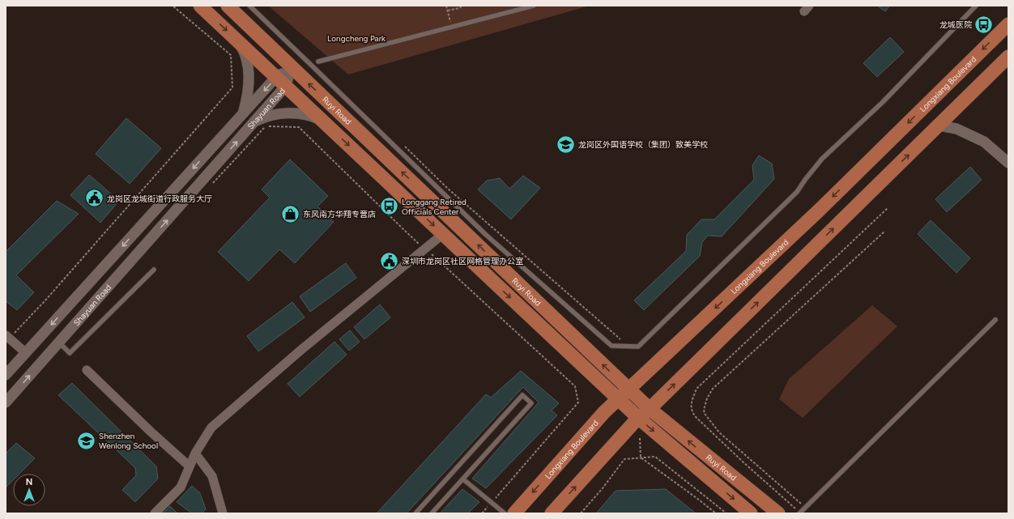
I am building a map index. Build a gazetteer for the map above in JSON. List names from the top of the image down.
{
  "streets": {
    "main road": ["Longxiang Boulevard", "Ruyi Road"],
    "street": ["Shayuan Road"]
  },
  "crossings": [
    ["Longxiang Boulevard", "Ruyi Road"],
    ["Shayuan Road", "Ruyi Road"]
  ],
  "parks": ["Longcheng Park"],
  "places": {
    "bus stop": ["龙城医院", "Longgang Retired Officials Center"],
    "school or university": ["龙岗区外国语学校（集团）致美学校", "Shenzhen Wenlong School"],
    "public building": ["龙岗区龙城街道行政服务大厅", "深圳市龙岗区社区网格管理办公室"],
    "shop": ["东风南方华翔专营店"]
  },
  "north": "top"
}
